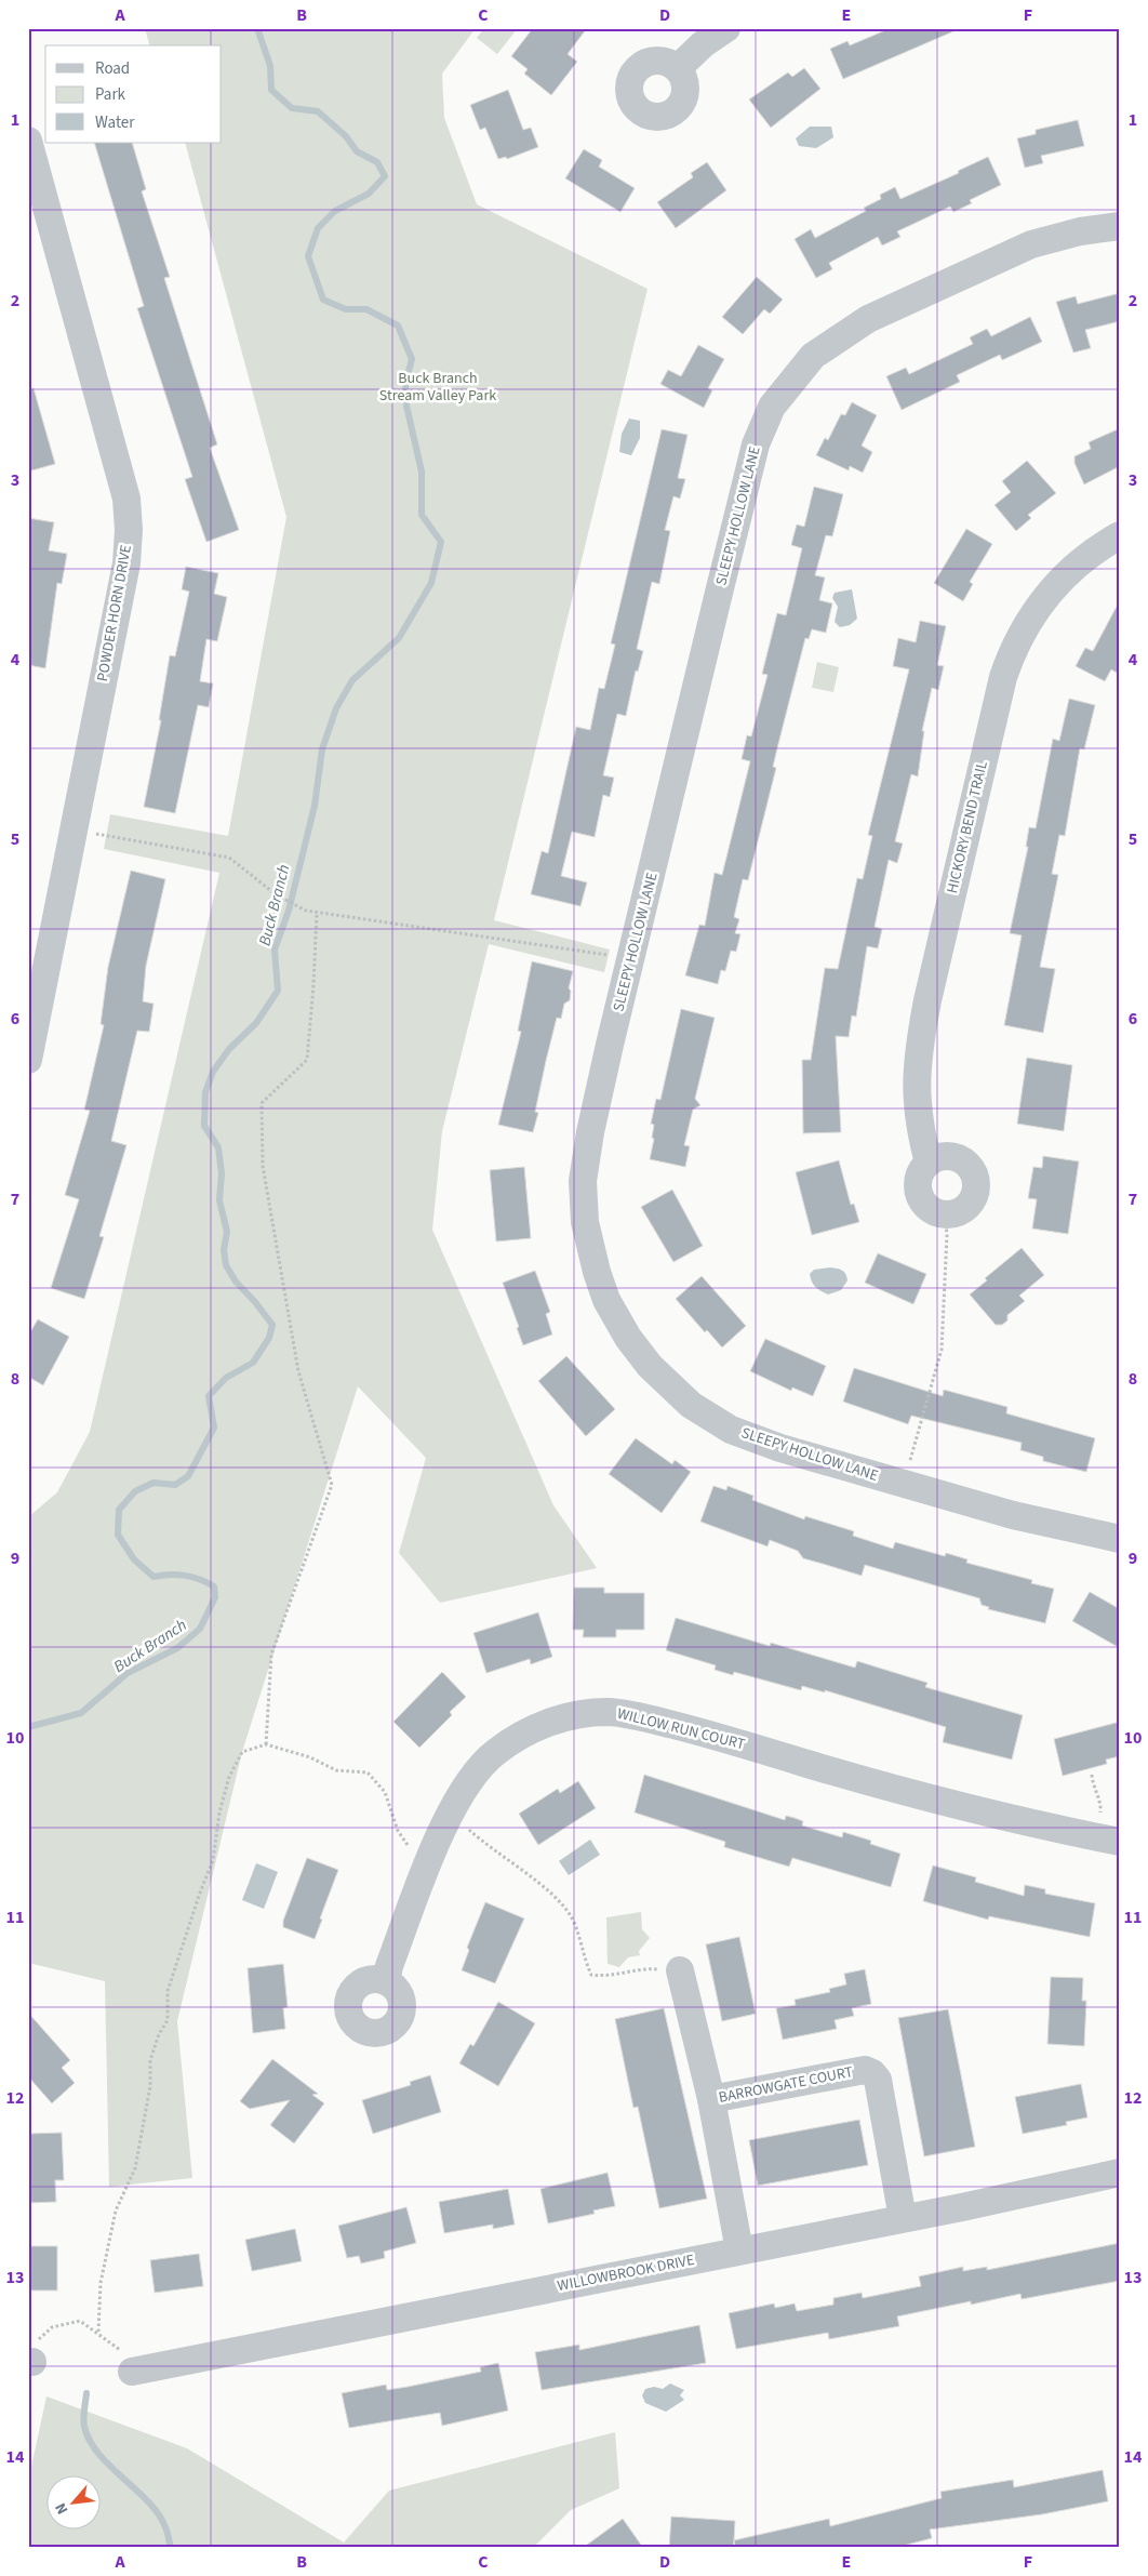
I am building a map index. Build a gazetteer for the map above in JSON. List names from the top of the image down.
{
  "streets": {
    "street": [
      "SLEEPY HOLLOW LANE",
      "POWDER HORN DRIVE",
      "HICKORY BEND TRAIL",
      "WILLOW RUN COURT",
      "BARROWGATE COURT",
      "WILLOWBROOK DRIVE"
    ]
  },
  "crossings": [
    ["BARROWGATE COURT", "WILLOWBROOK DRIVE"]
  ],
  "water": ["Buck Branch"],
  "parks": ["Buck Branch Stream Valley Park"],
  "legend": ["Road", "Park", "Water"],
  "north": "bottom left",
  "grid": {
    "columns": [
      "A",
      "B",
      "C",
      "D",
      "E",
      "F"
    ],
    "rows": [
      "1",
      "2",
      "3",
      "4",
      "5",
      "6",
      "7",
      "8",
      "9",
      "10",
      "11",
      "12",
      "13",
      "14"
    ]
  }
}
